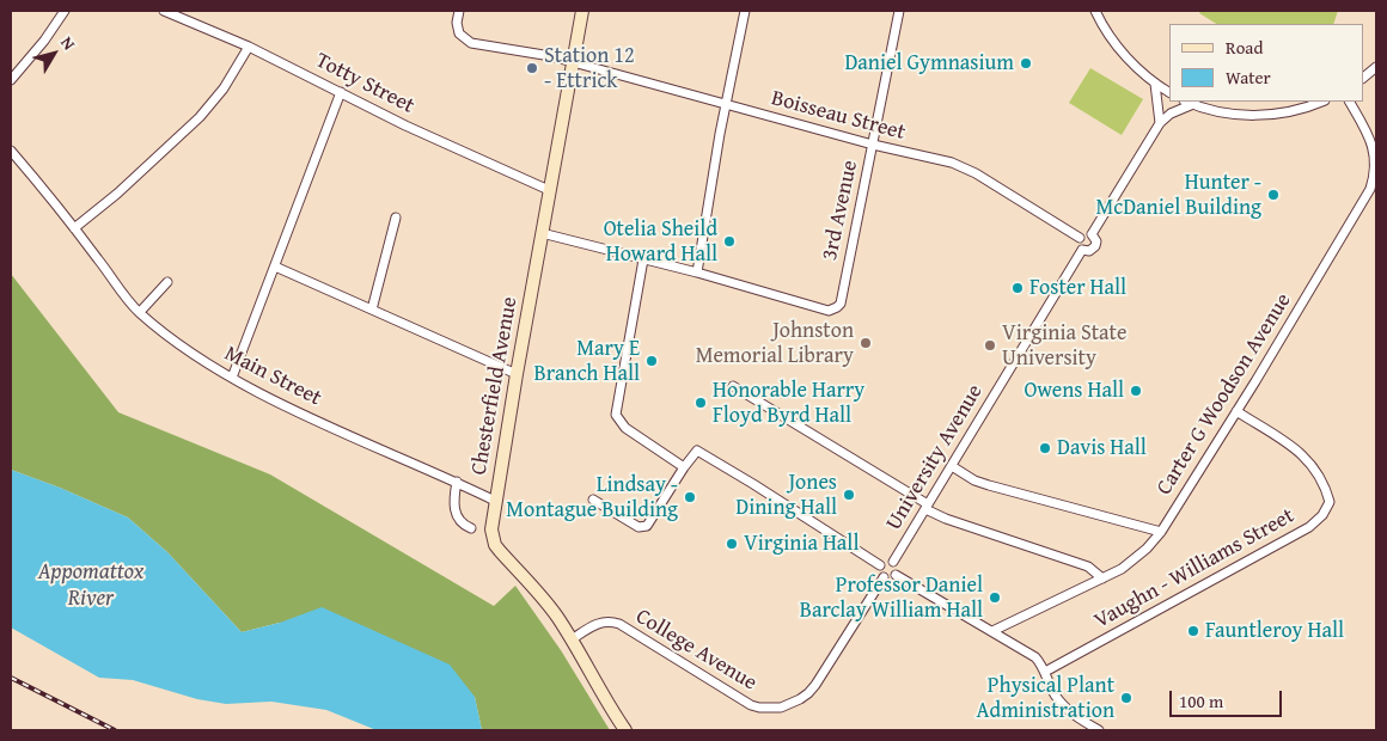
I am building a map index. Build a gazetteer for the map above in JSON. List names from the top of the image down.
{
  "streets": {
    "main road": ["Chesterfield Avenue"],
    "street": [
      "Totty Street",
      "Boisseau Street",
      "3rd Avenue",
      "Main Street",
      "Carter G Woodson Avenue",
      "University Avenue",
      "Vaughn - Williams Street",
      "College Avenue"
    ]
  },
  "crossings": [
    ["Totty Street", "Chesterfield Avenue"],
    ["Boisseau Street", "3rd Avenue"],
    ["Boisseau Street", "Chesterfield Avenue"],
    ["Boisseau Street", "University Avenue"],
    ["Main Street", "Chesterfield Avenue"],
    ["Chesterfield Avenue", "College Avenue"],
    ["Carter G Woodson Avenue", "Vaughn - Williams Street"],
    ["University Avenue", "College Avenue"]
  ],
  "water": ["Appomattox River"],
  "places": [
    "Daniel Gymnasium",
    "Station 12 - Ettrick",
    "Hunter - McDaniel Building",
    "Otelia Sheild Howard Hall",
    "Foster Hall",
    "Johnston Memorial Library",
    "Virginia State University",
    "Mary E Branch Hall",
    "Owens Hall",
    "Honorable Harry Floyd Byrd Hall",
    "Davis Hall",
    "Jones Dining Hall",
    "Lindsay - Montague Building",
    "Virginia Hall",
    "Professor Daniel Barclay William Hall",
    "Fauntleroy Hall",
    "Physical Plant Administration"
  ],
  "legend": ["Road", "Water"],
  "scale_bar": "100 m",
  "north": "top right"
}
